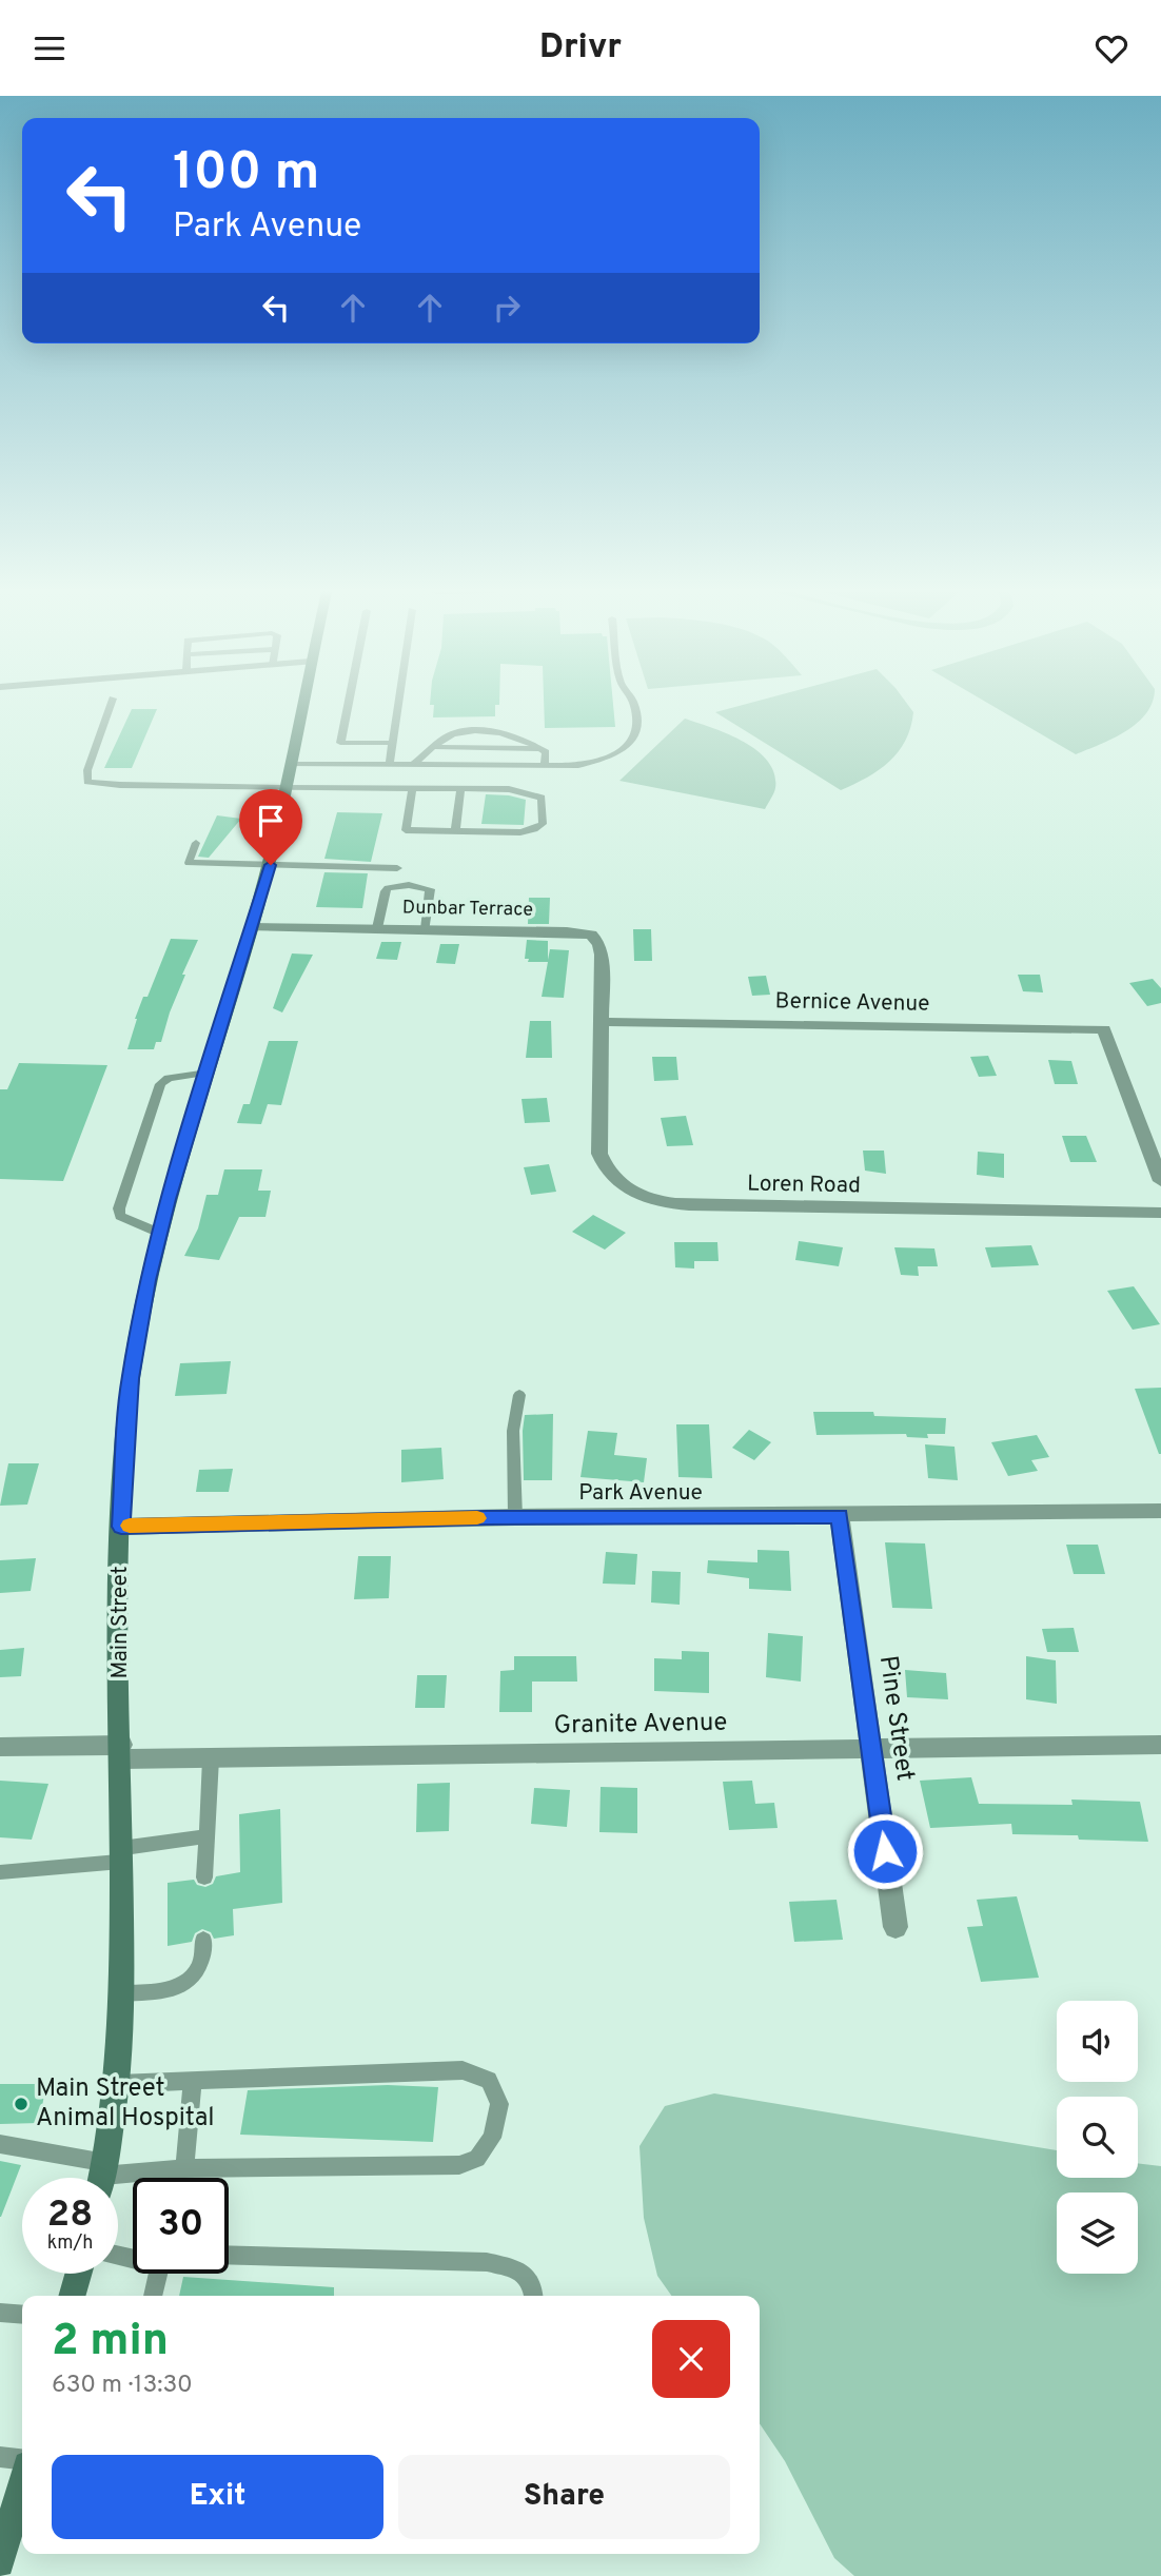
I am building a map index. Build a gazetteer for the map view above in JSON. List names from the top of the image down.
{
  "streets": {
    "main road": ["Main Street"],
    "street": [
      "Dunbar Terrace",
      "Bernice Avenue",
      "Loren Road",
      "Park Avenue",
      "Pine Street",
      "Granite Avenue"
    ]
  },
  "crossings": [
    ["Dunbar Terrace", "Bernice Avenue"],
    ["Dunbar Terrace", "Loren Road"],
    ["Dunbar Terrace", "Main Street"],
    ["Bernice Avenue", "Loren Road"],
    ["Park Avenue", "Main Street"],
    ["Park Avenue", "Pine Street"],
    ["Main Street", "Granite Avenue"],
    ["Pine Street", "Granite Avenue"]
  ],
  "places": ["Main Street Animal Hospital"],
  "page": {
    "header": "Drivr",
    "turn": ["100 m", "Park Avenue"],
    "speed": "28 km/h",
    "limit": "30",
    "heading": ["2 min", "630 m · 13:30"],
    "buttons": ["Exit", "Share"]
  }
}
